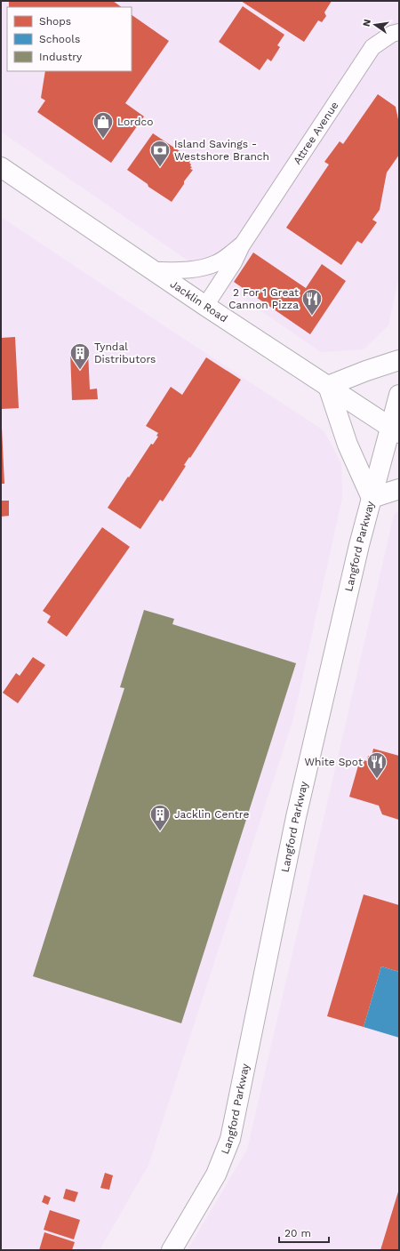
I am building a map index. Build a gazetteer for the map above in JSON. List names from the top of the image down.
{
  "streets": {
    "main road": ["Jacklin Road", "Langford Parkway"],
    "street": ["Attree Avenue"]
  },
  "crossings": [
    ["Attree Avenue", "Jacklin Road"],
    ["Jacklin Road", "Langford Parkway"]
  ],
  "places": {
    "shop": ["Lordco"],
    "bank": ["Island Savings - Westshore Branch"],
    "restaurant": ["2 For 1 Great Cannon Pizza", "White Spot"],
    "building": ["Tyndal Distributors", "Jacklin Centre"]
  },
  "legend": ["Shops", "Schools", "Industry"],
  "scale_bar": "20 m",
  "north": "left"
}
